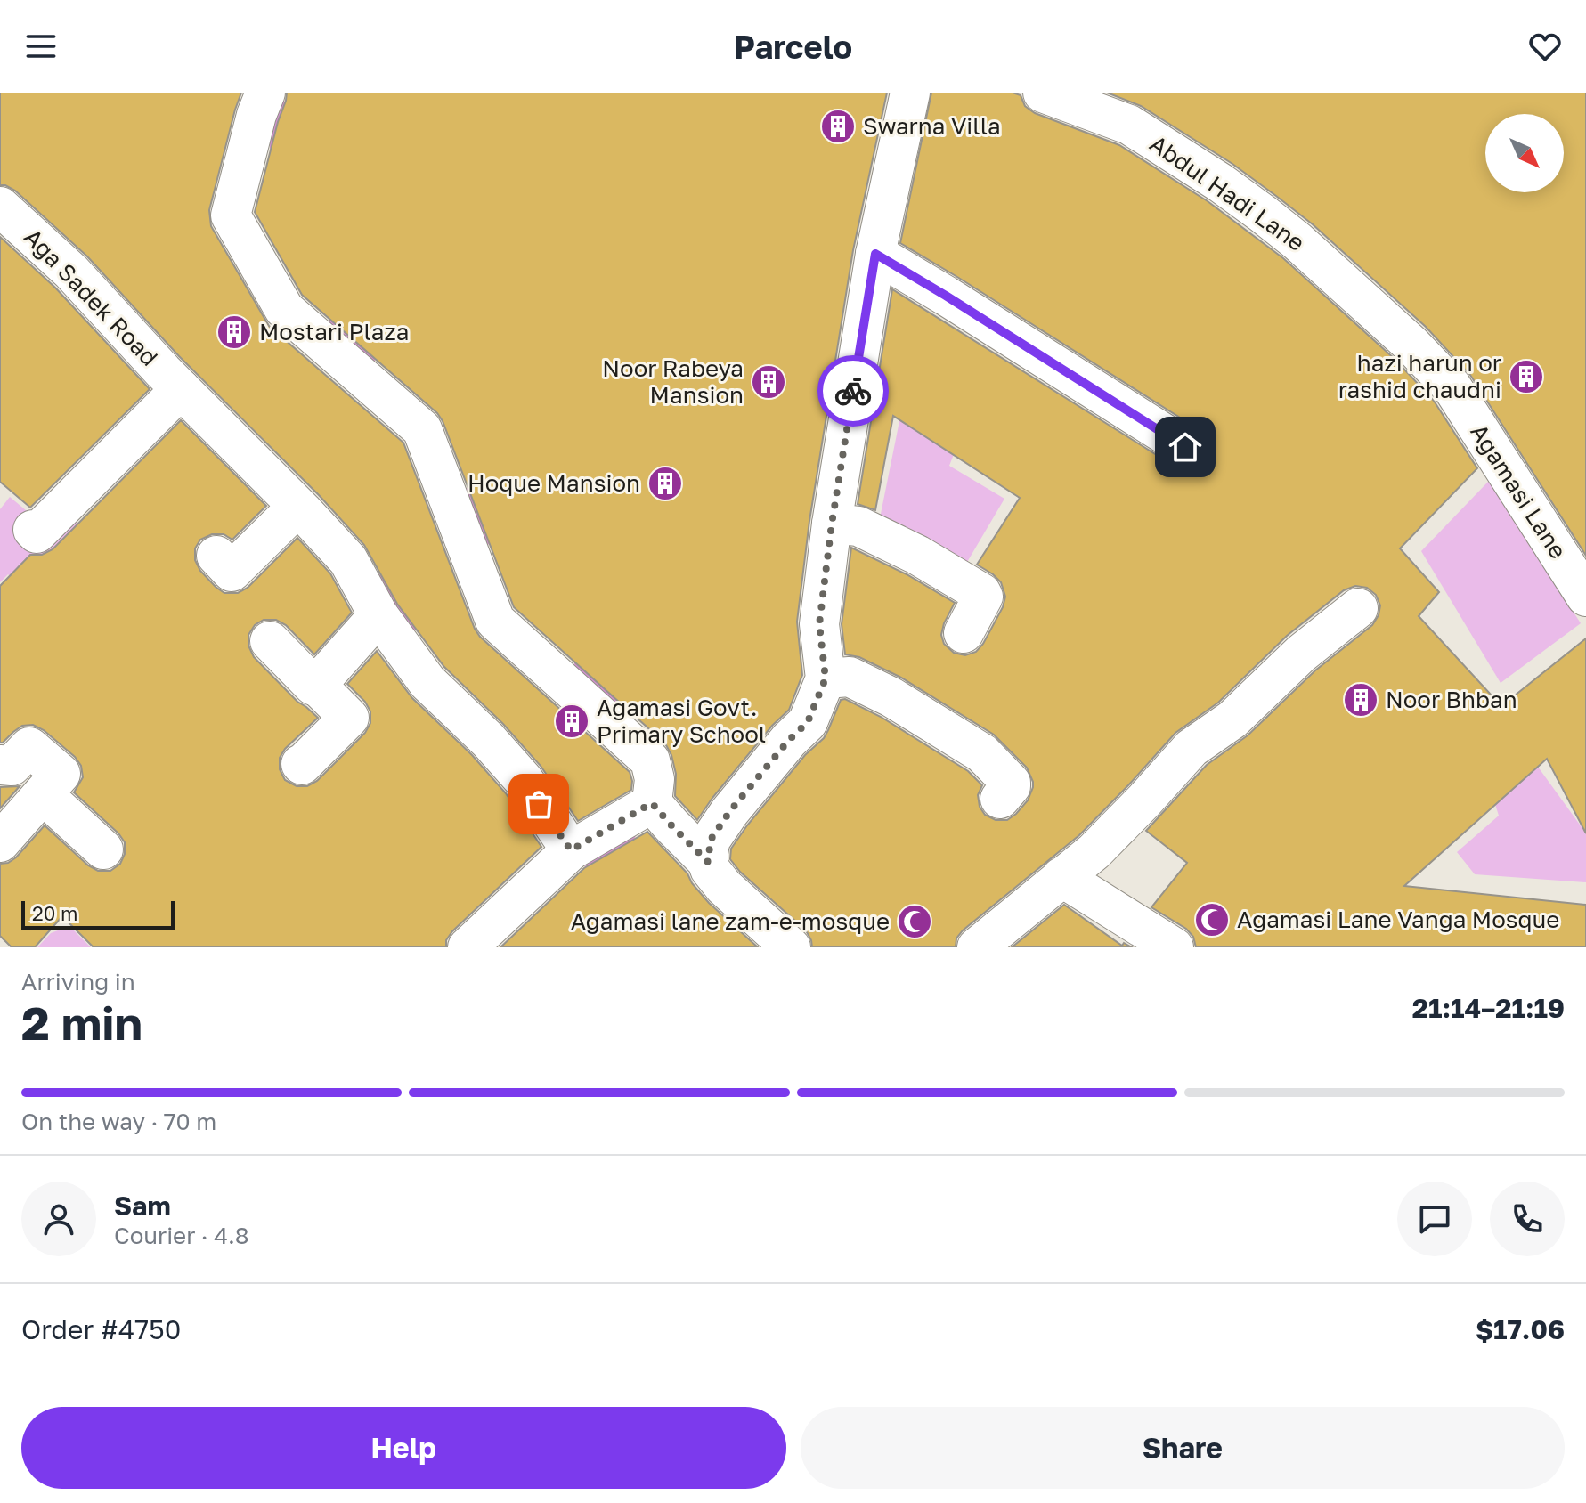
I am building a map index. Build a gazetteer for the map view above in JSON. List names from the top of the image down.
{
  "streets": {
    "street": ["Abdul Hadi Lane", "Aga Sadek Road", "Agamasi Lane"]
  },
  "crossings": [
    ["Abdul Hadi Lane", "Agamasi Lane"]
  ],
  "places": {
    "building": [
      "Swarna Villa",
      "Mostari Plaza",
      "hazi harun or rashid chaudni",
      "Noor Rabeya Mansion",
      "Hoque Mansion",
      "Noor Bhban",
      "Agamasi Govt. Primary School"
    ],
    "mosque": ["Agamasi Lane Vanga Mosque", "Agamasi lane zam-e-mosque"]
  },
  "scale_bar": "20 m",
  "north": "bottom right",
  "page": {
    "header": "Parcelo",
    "scale": "20 m",
    "heading": ["2 min", "Arriving in", "21:14–21:19"],
    "panel": [
      "Sam",
      "Courier · 4.8",
      "Order #4750",
      "$17.06"
    ],
    "bar": "On the way · 70 m",
    "buttons": ["Help", "Share"]
  }
}
